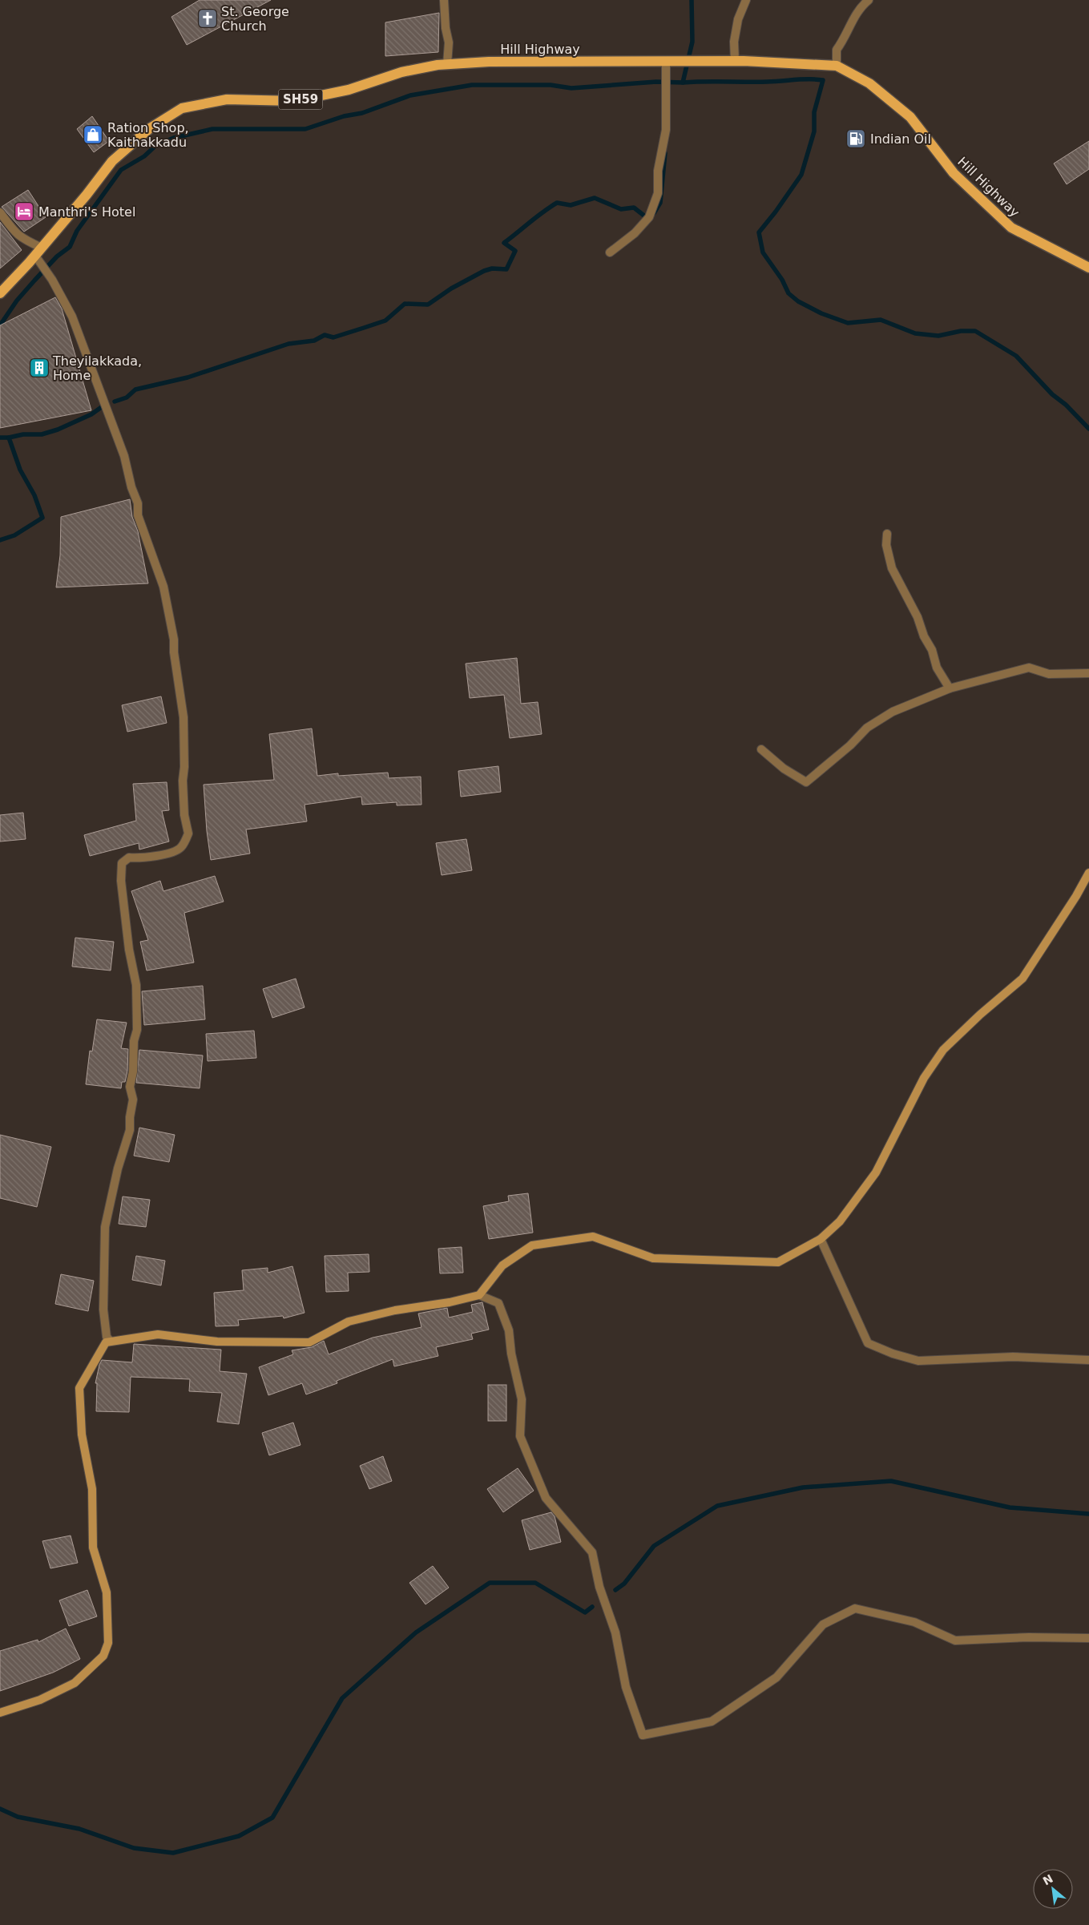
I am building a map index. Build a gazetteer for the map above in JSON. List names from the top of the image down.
{
  "streets": {
    "main road": ["Hill Highway", "SH59"]
  },
  "places": {
    "church": ["St. George Church"],
    "shop": ["Ration Shop, Kaithakkadu"],
    "fuel station": ["Indian Oil"],
    "hotel": ["Manthri's Hotel"],
    "building": ["Theyilakkada, Home"]
  },
  "north": "top left"
}
